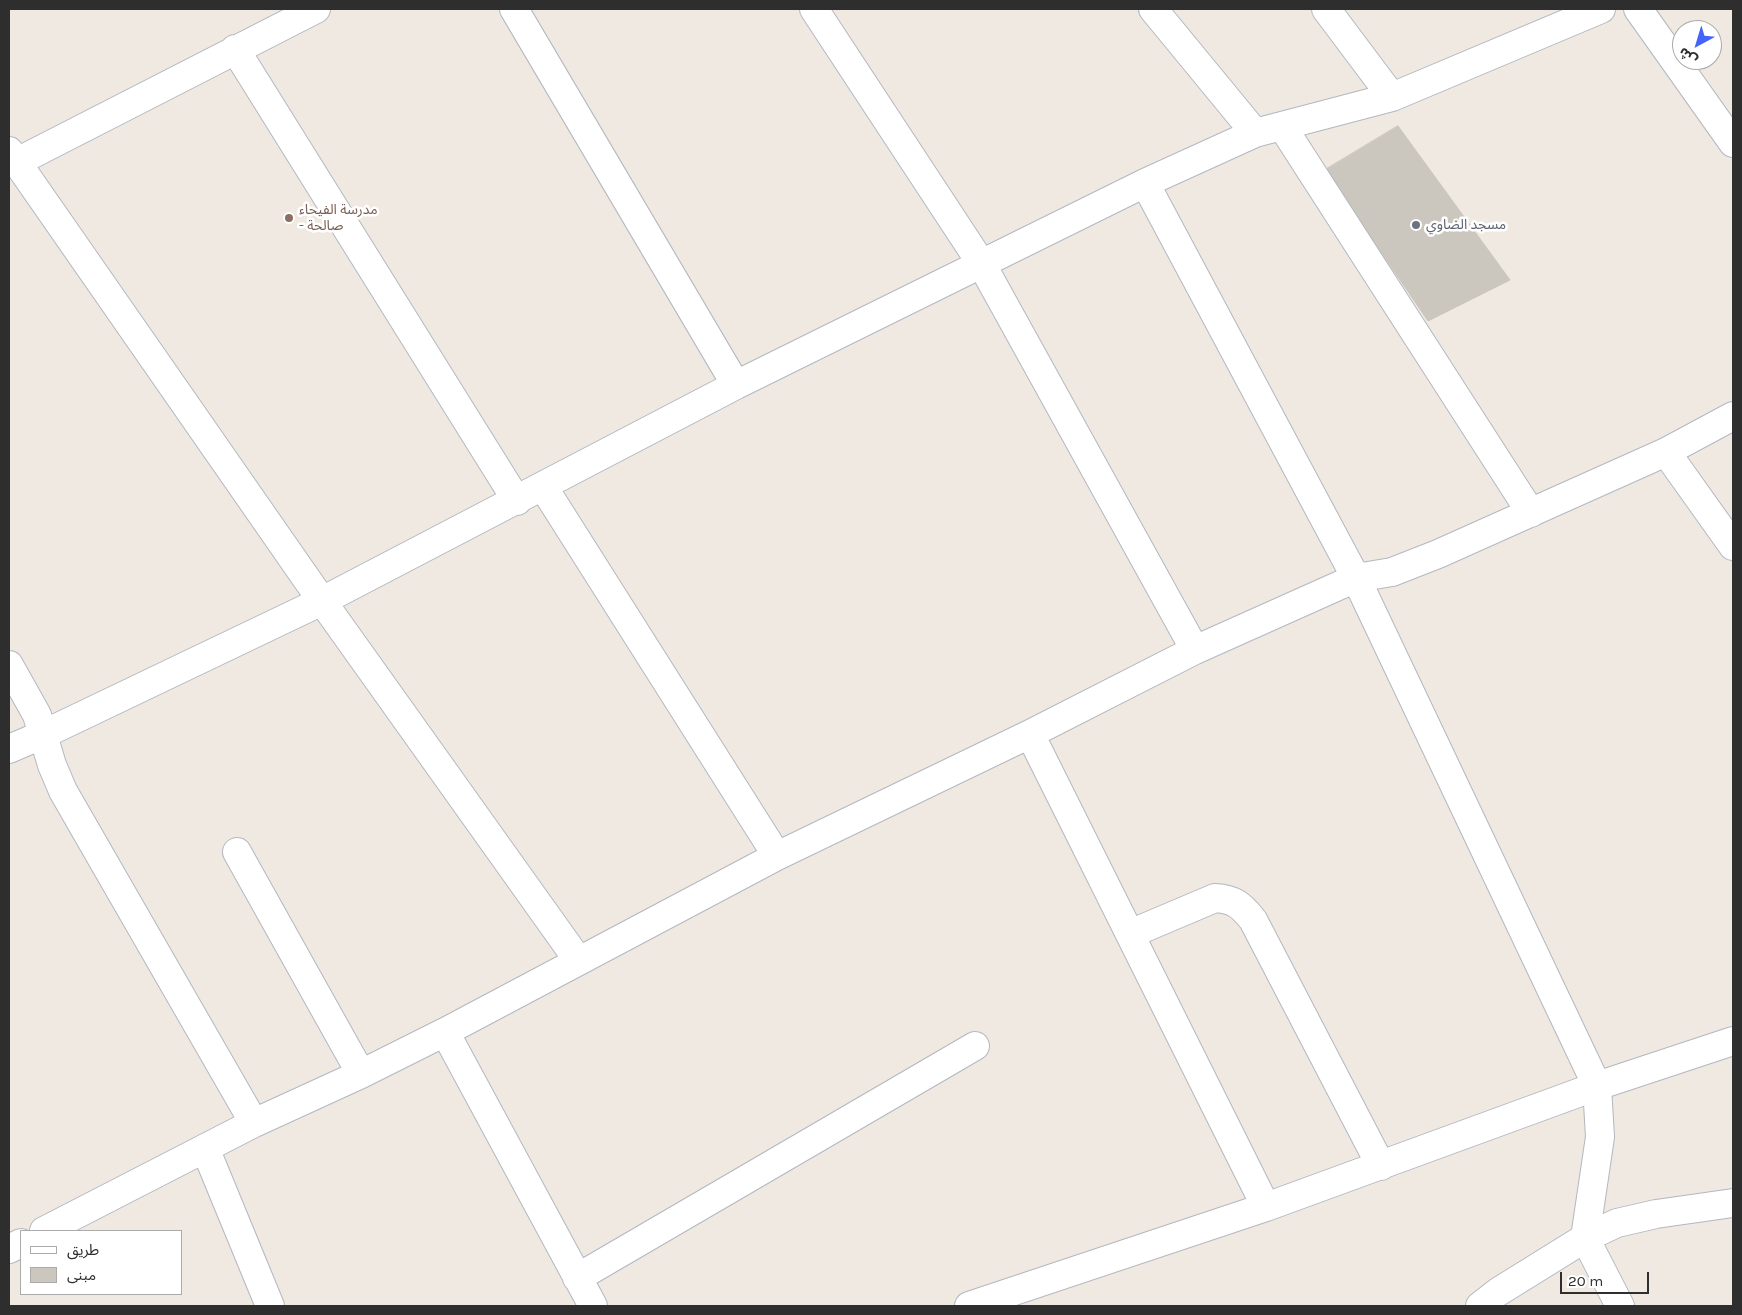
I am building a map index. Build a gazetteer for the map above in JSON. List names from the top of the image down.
{
  "places": ["مدرسة الفيحاء - صالحة", "مسجد الضاوي"],
  "legend": ["طريق", "مبنى"],
  "scale_bar": "20 m",
  "north": "bottom left"
}
